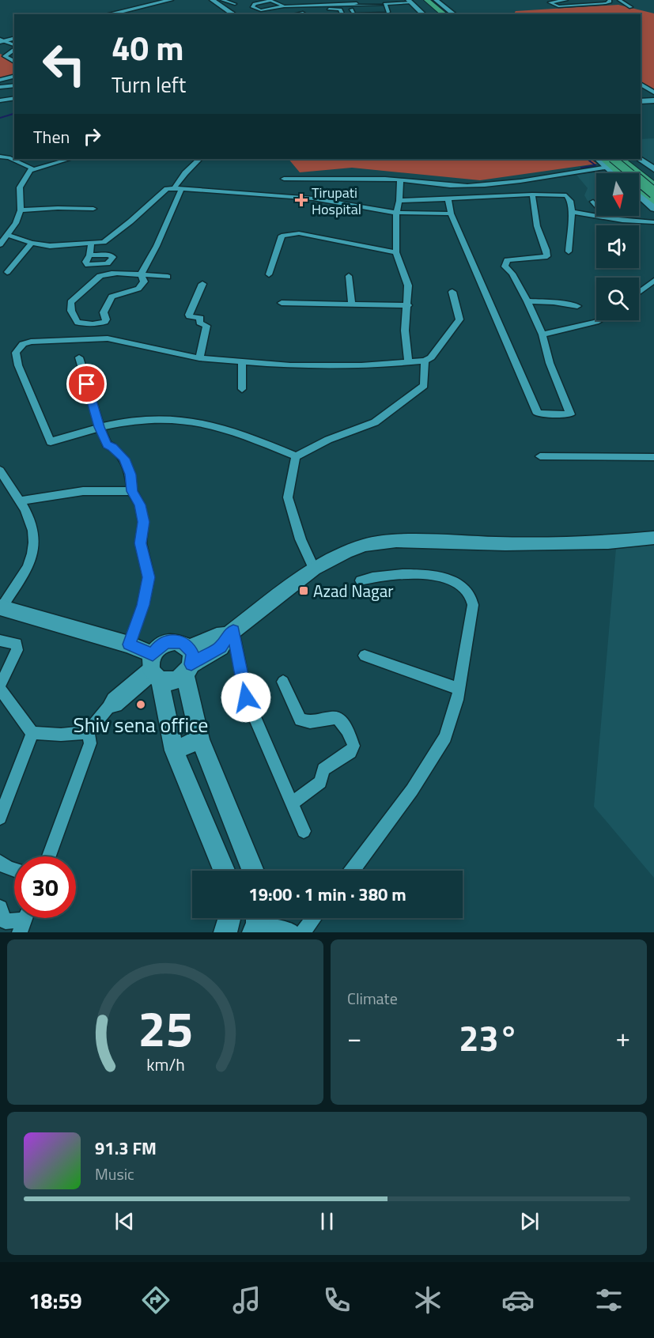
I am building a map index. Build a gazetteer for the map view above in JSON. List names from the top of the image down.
{
  "places": {
    "health": ["Tirupati Hospital"],
    "transit": ["Azad Nagar"],
    "other": ["Shiv sena office"]
  },
  "north": "bottom",
  "page": {
    "turn": ["40 m", "Turn left"],
    "then": "Then",
    "limit": "30",
    "trip": "19:00 · 1 min · 380 m",
    "tile": "Climate",
    "heat": ["−", "23°", "+"],
    "song": ["91.3 FM", "Music"],
    "tabs": "18:59",
    "gauge": ["25", "km/h"]
  }
}
